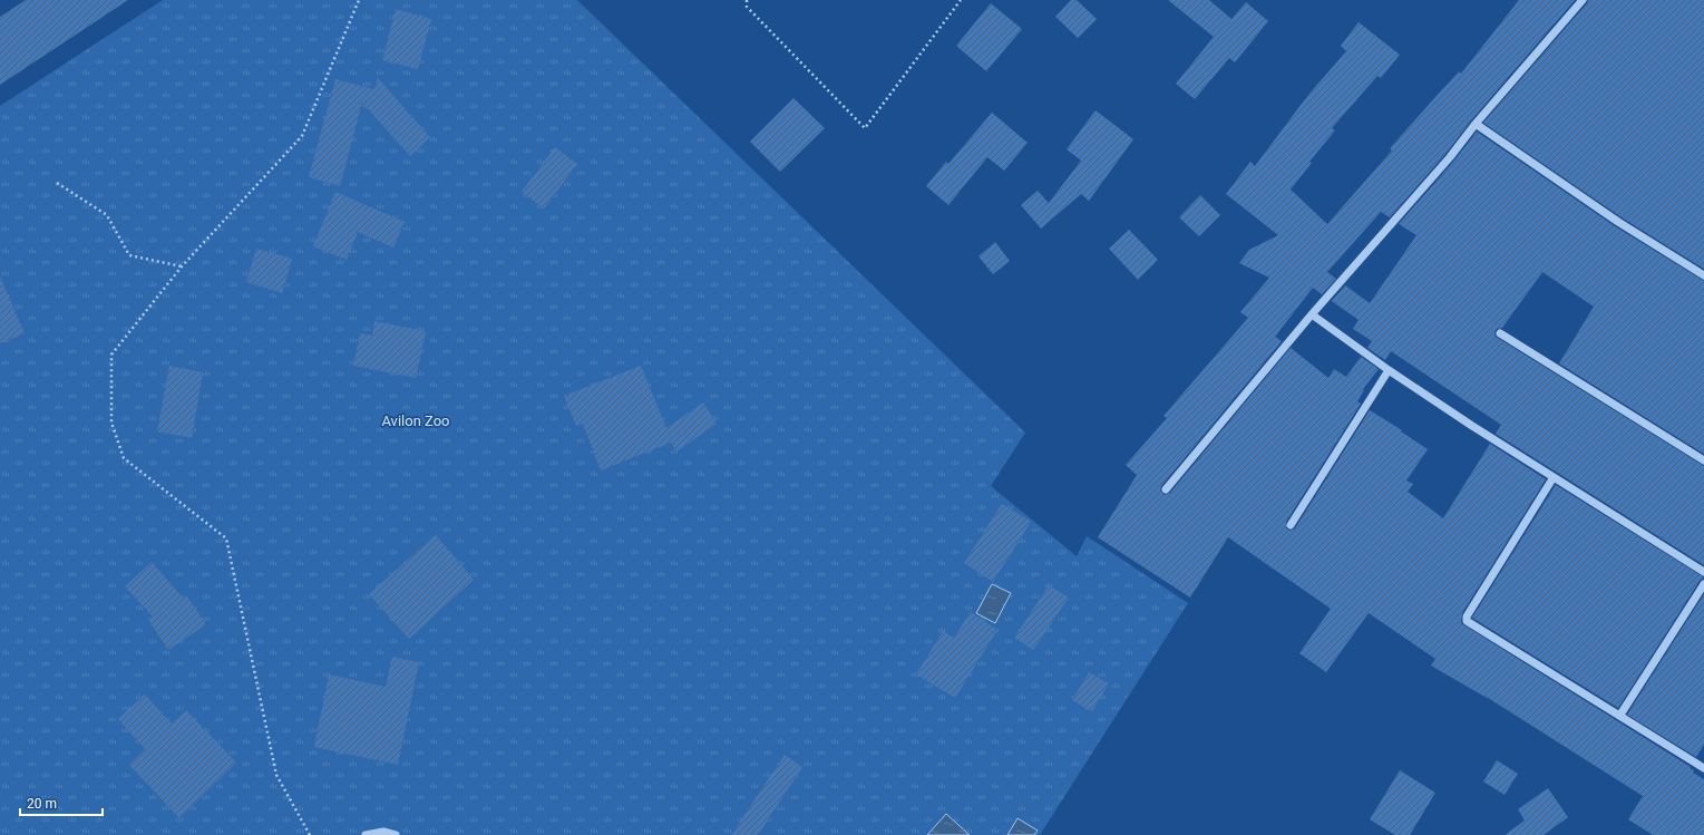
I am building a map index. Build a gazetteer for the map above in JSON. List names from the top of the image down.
{
  "parks": ["Avilon Zoo"],
  "scale_bar": "20 m"
}
